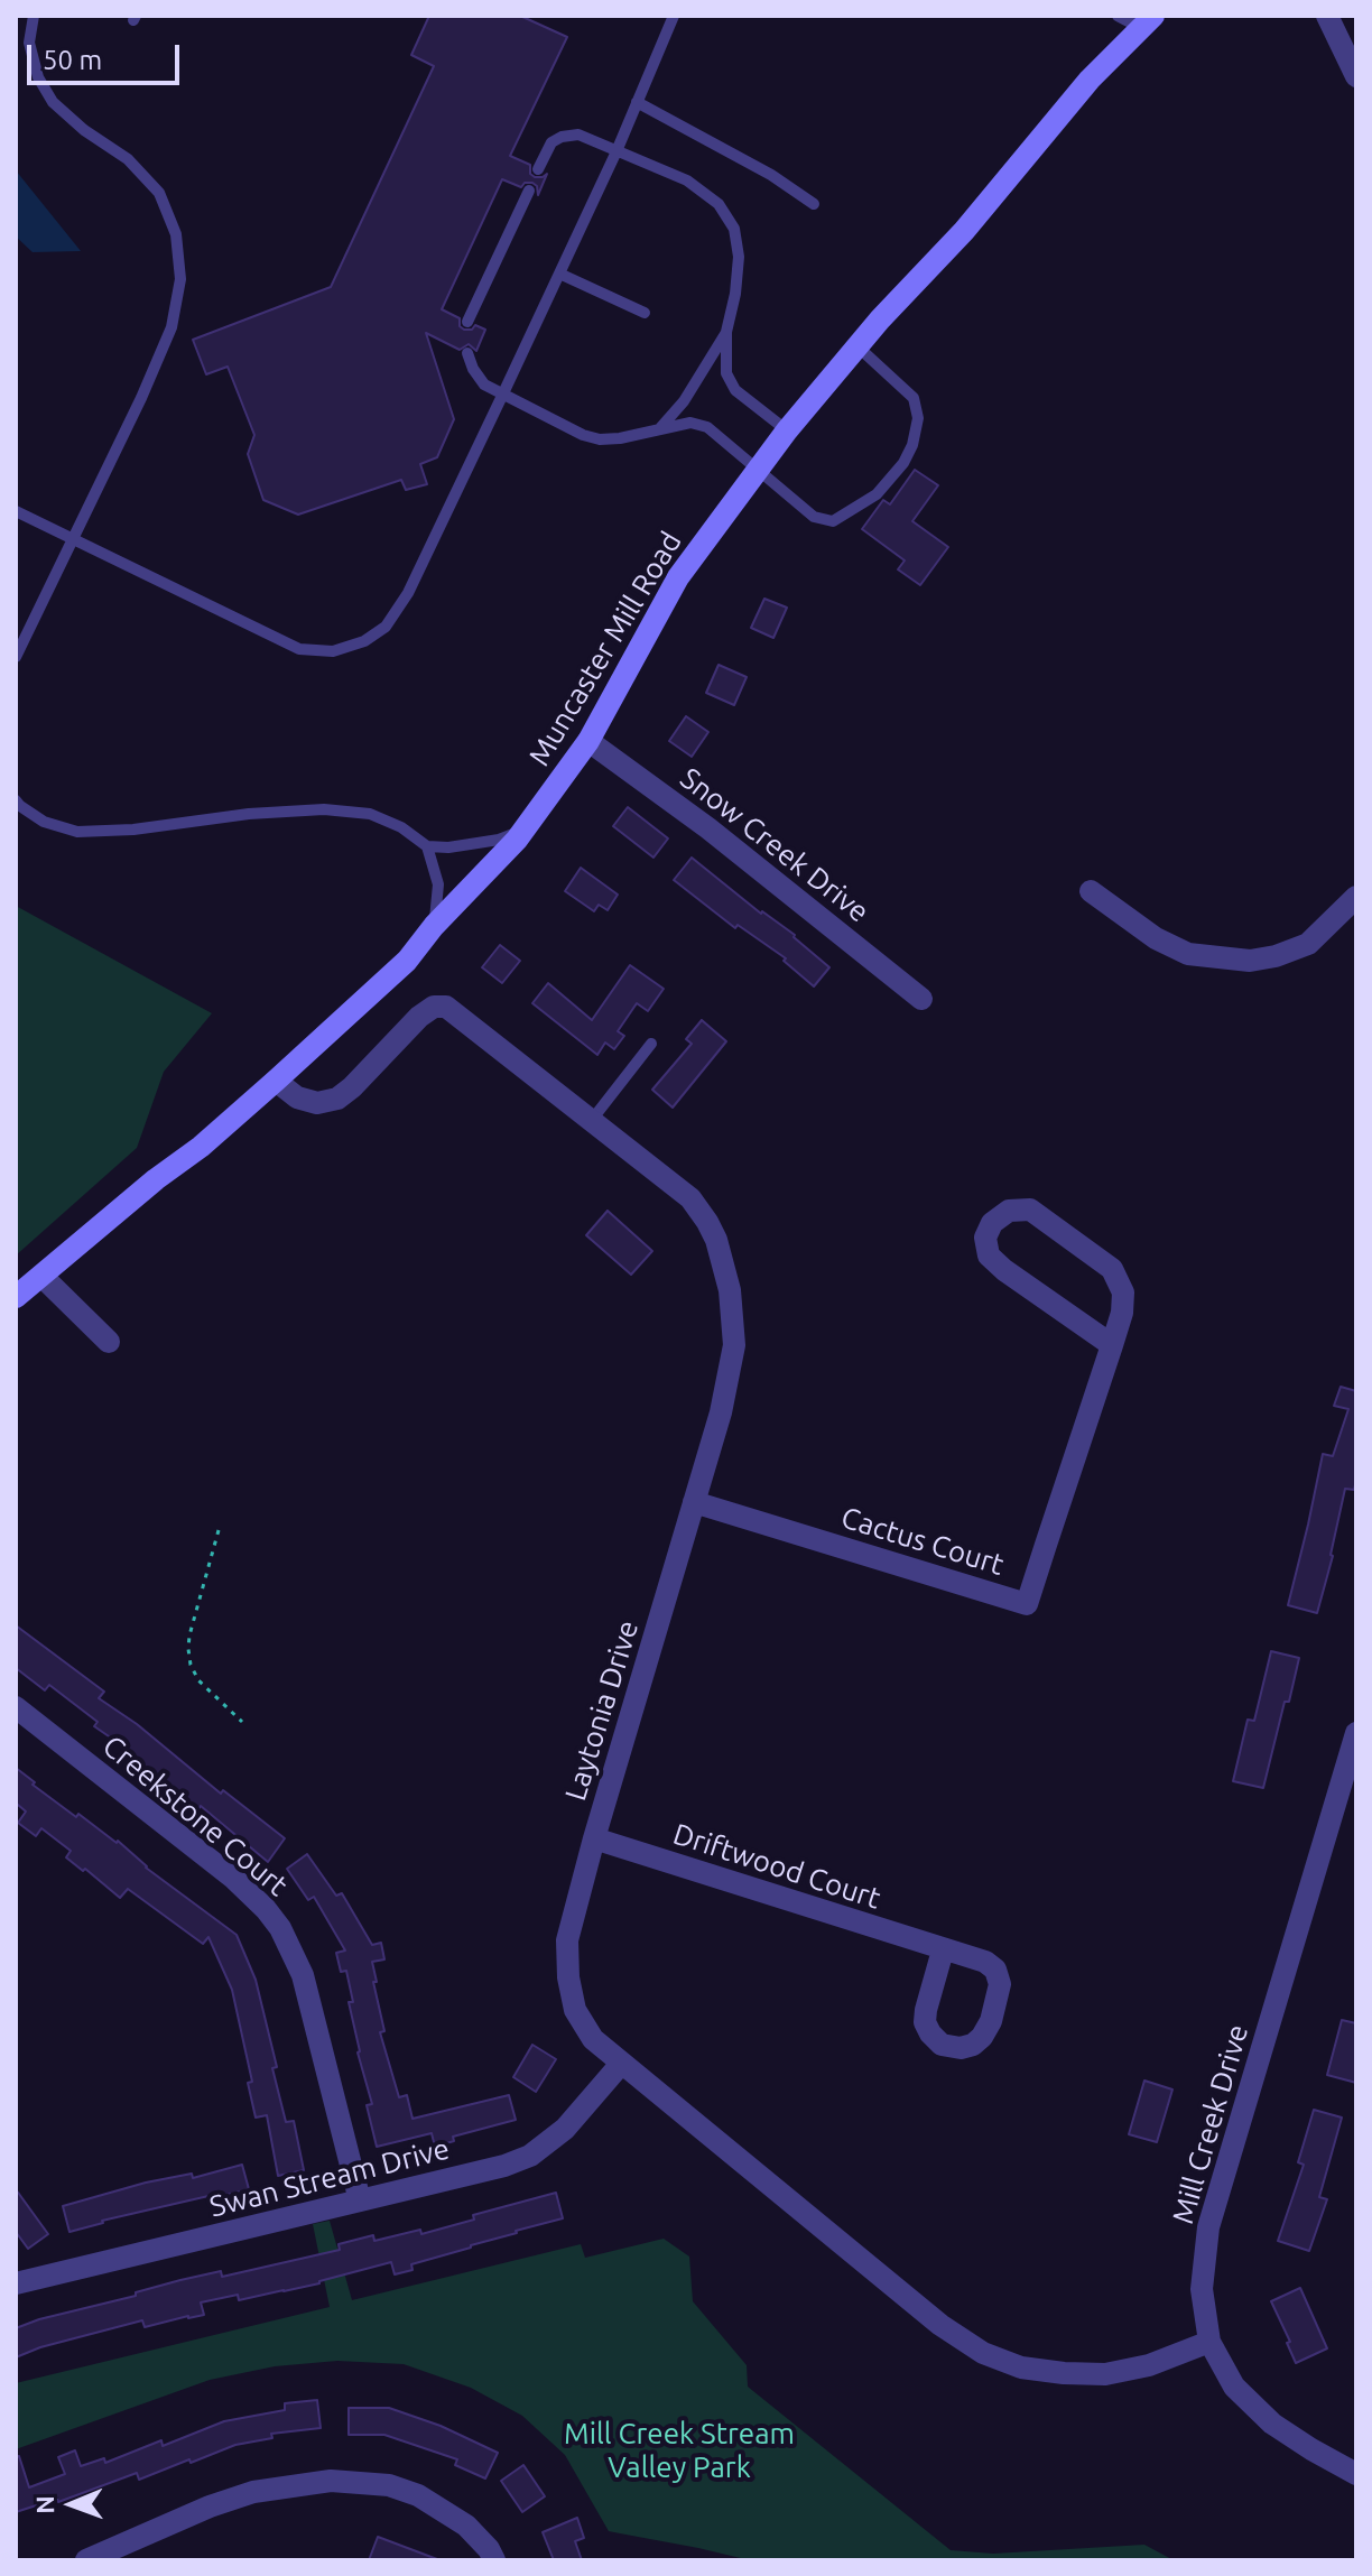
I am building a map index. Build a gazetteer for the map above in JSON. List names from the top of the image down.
{
  "streets": {
    "main road": ["Muncaster Mill Road"],
    "street": [
      "Snow Creek Drive",
      "Cactus Court",
      "Laytonia Drive",
      "Creekstone Court",
      "Driftwood Court",
      "Mill Creek Drive",
      "Swan Stream Drive"
    ]
  },
  "crossings": [
    ["Muncaster Mill Road", "Snow Creek Drive"],
    ["Muncaster Mill Road", "Laytonia Drive"],
    ["Cactus Court", "Laytonia Drive"],
    ["Laytonia Drive", "Driftwood Court"],
    ["Laytonia Drive", "Mill Creek Drive"],
    ["Laytonia Drive", "Swan Stream Drive"],
    ["Creekstone Court", "Swan Stream Drive"]
  ],
  "parks": ["Mill Creek Stream Valley Park"],
  "scale_bar": "50 m",
  "north": "left"
}
